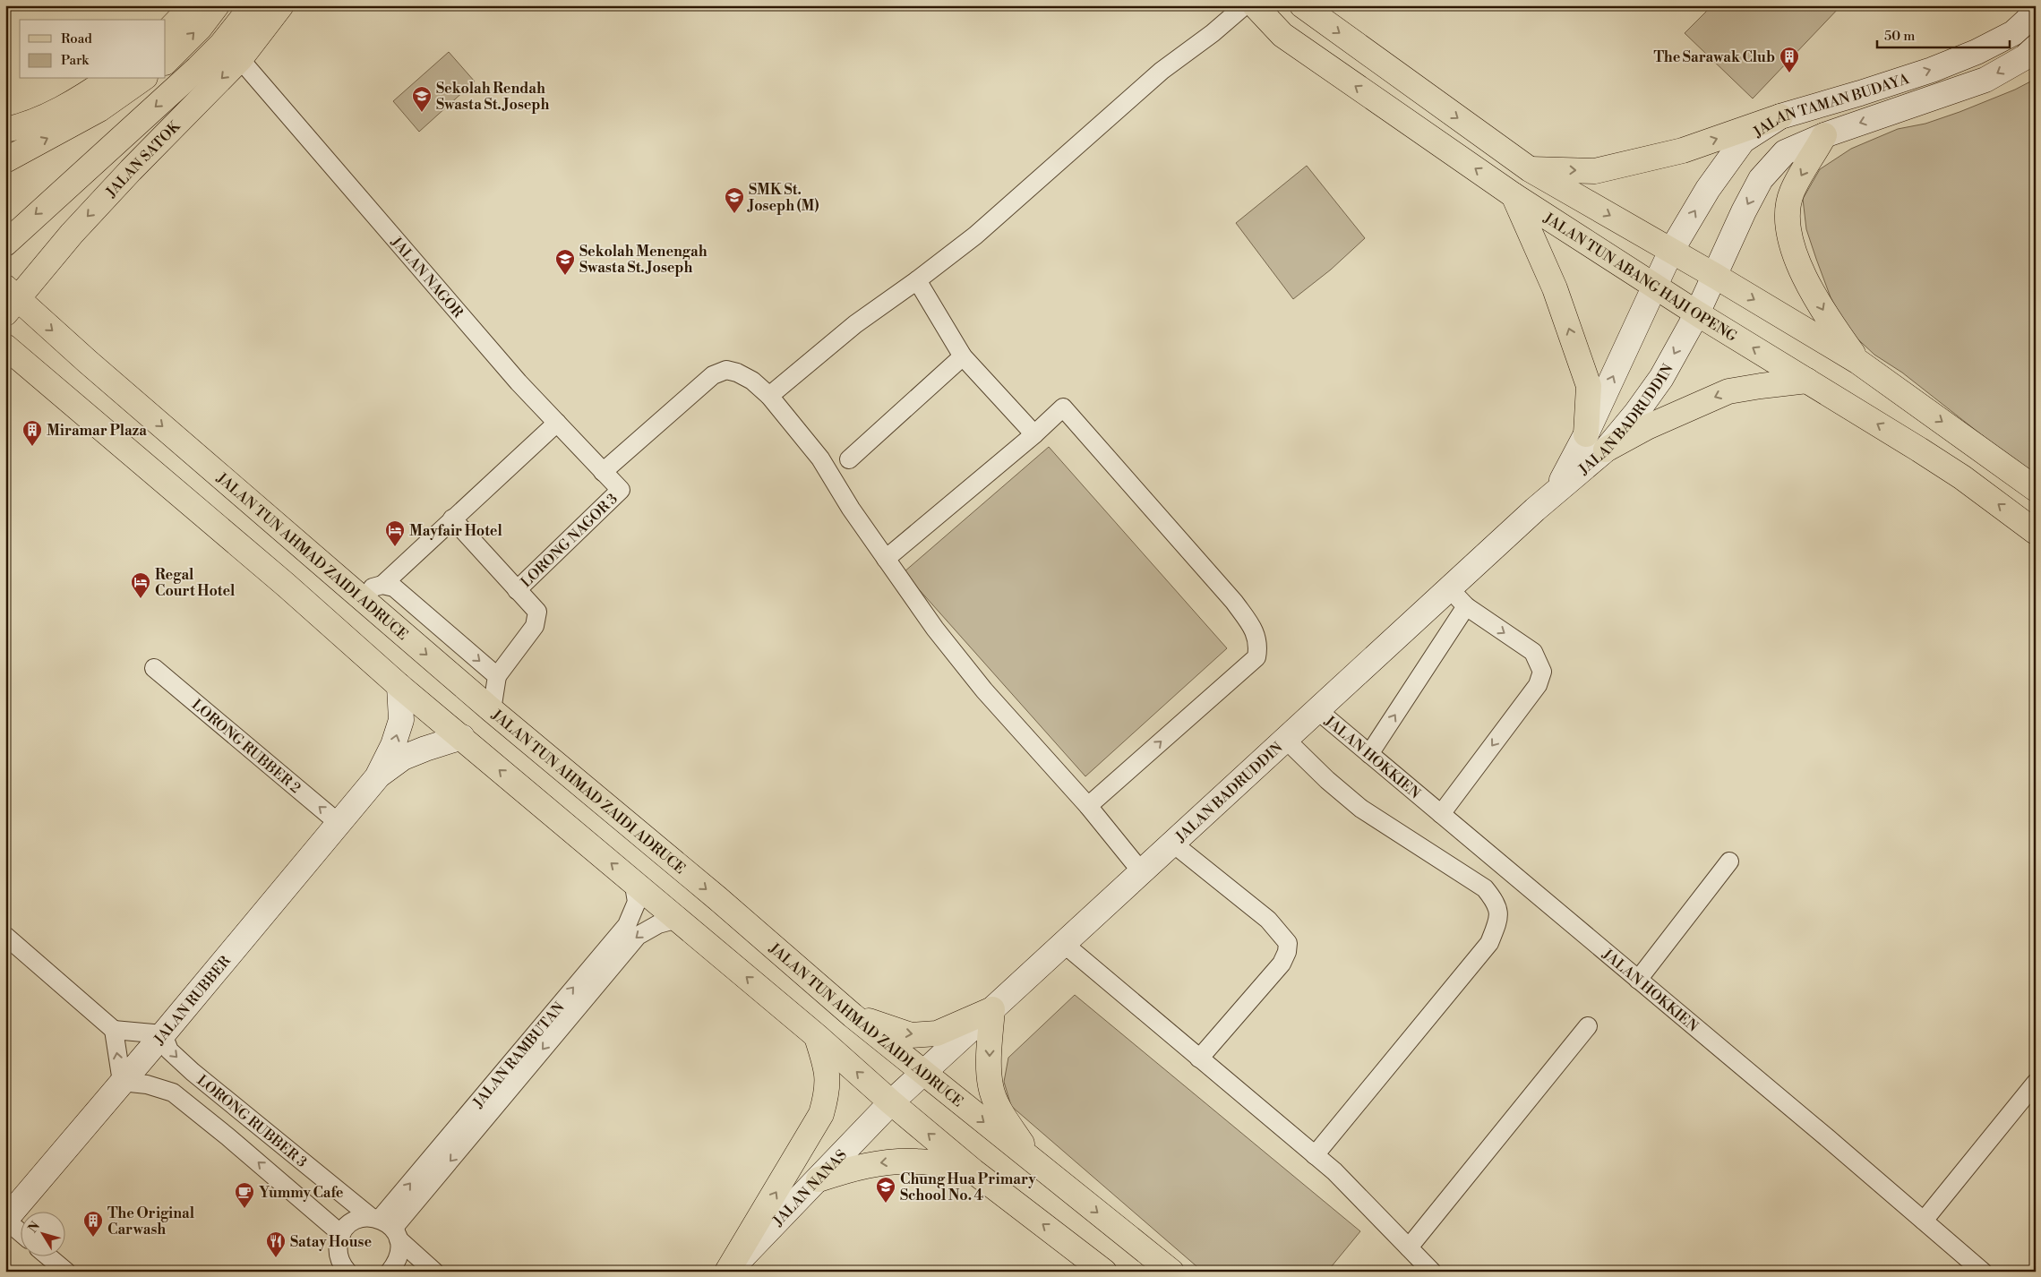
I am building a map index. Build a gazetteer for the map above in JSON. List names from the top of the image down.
{
  "streets": {
    "main road": [
      "JALAN TAMAN BUDAYA",
      "JALAN SATOK",
      "JALAN TUN ABANG HAJI OPENG",
      "JALAN BADRUDDIN",
      "JALAN TUN AHMAD ZAIDI ADRUCE",
      "JALAN RUBBER",
      "JALAN NANAS"
    ],
    "street": [
      "JALAN NAGOR",
      "LORONG NAGOR 3",
      "LORONG RUBBER 2",
      "JALAN HOKKIEN",
      "JALAN RAMBUTAN",
      "LORONG RUBBER 3"
    ]
  },
  "crossings": [
    ["JALAN TAMAN BUDAYA", "JALAN TUN ABANG HAJI OPENG"],
    ["JALAN TAMAN BUDAYA", "JALAN BADRUDDIN"],
    ["JALAN SATOK", "JALAN NAGOR"],
    ["JALAN SATOK", "JALAN TUN AHMAD ZAIDI ADRUCE"],
    ["JALAN TUN ABANG HAJI OPENG", "JALAN BADRUDDIN"],
    ["JALAN NAGOR", "LORONG NAGOR 3"],
    ["JALAN BADRUDDIN", "JALAN TUN AHMAD ZAIDI ADRUCE"],
    ["JALAN BADRUDDIN", "JALAN HOKKIEN"],
    ["JALAN BADRUDDIN", "JALAN NANAS"],
    ["JALAN TUN AHMAD ZAIDI ADRUCE", "JALAN NANAS"],
    ["LORONG RUBBER 2", "JALAN RUBBER"],
    ["JALAN RUBBER", "LORONG RUBBER 3"],
    ["JALAN RAMBUTAN", "LORONG RUBBER 3"]
  ],
  "one_way": ["LORONG RUBBER 2"],
  "places": {
    "building": ["The Sarawak Club", "Miramar Plaza", "The Original Carwash"],
    "school or university": [
      "Sekolah Rendah Swasta St. Joseph",
      "SMK St. Joseph (M)",
      "Sekolah Menengah Swasta St. Joseph",
      "Chung Hua Primary School No. 4"
    ],
    "hotel": ["Mayfair Hotel", "Regal Court Hotel"],
    "cafe": ["Yummy Cafe"],
    "restaurant": ["Satay House"]
  },
  "legend": ["Road", "Park"],
  "scale_bar": "50 m",
  "north": "top left"
}
